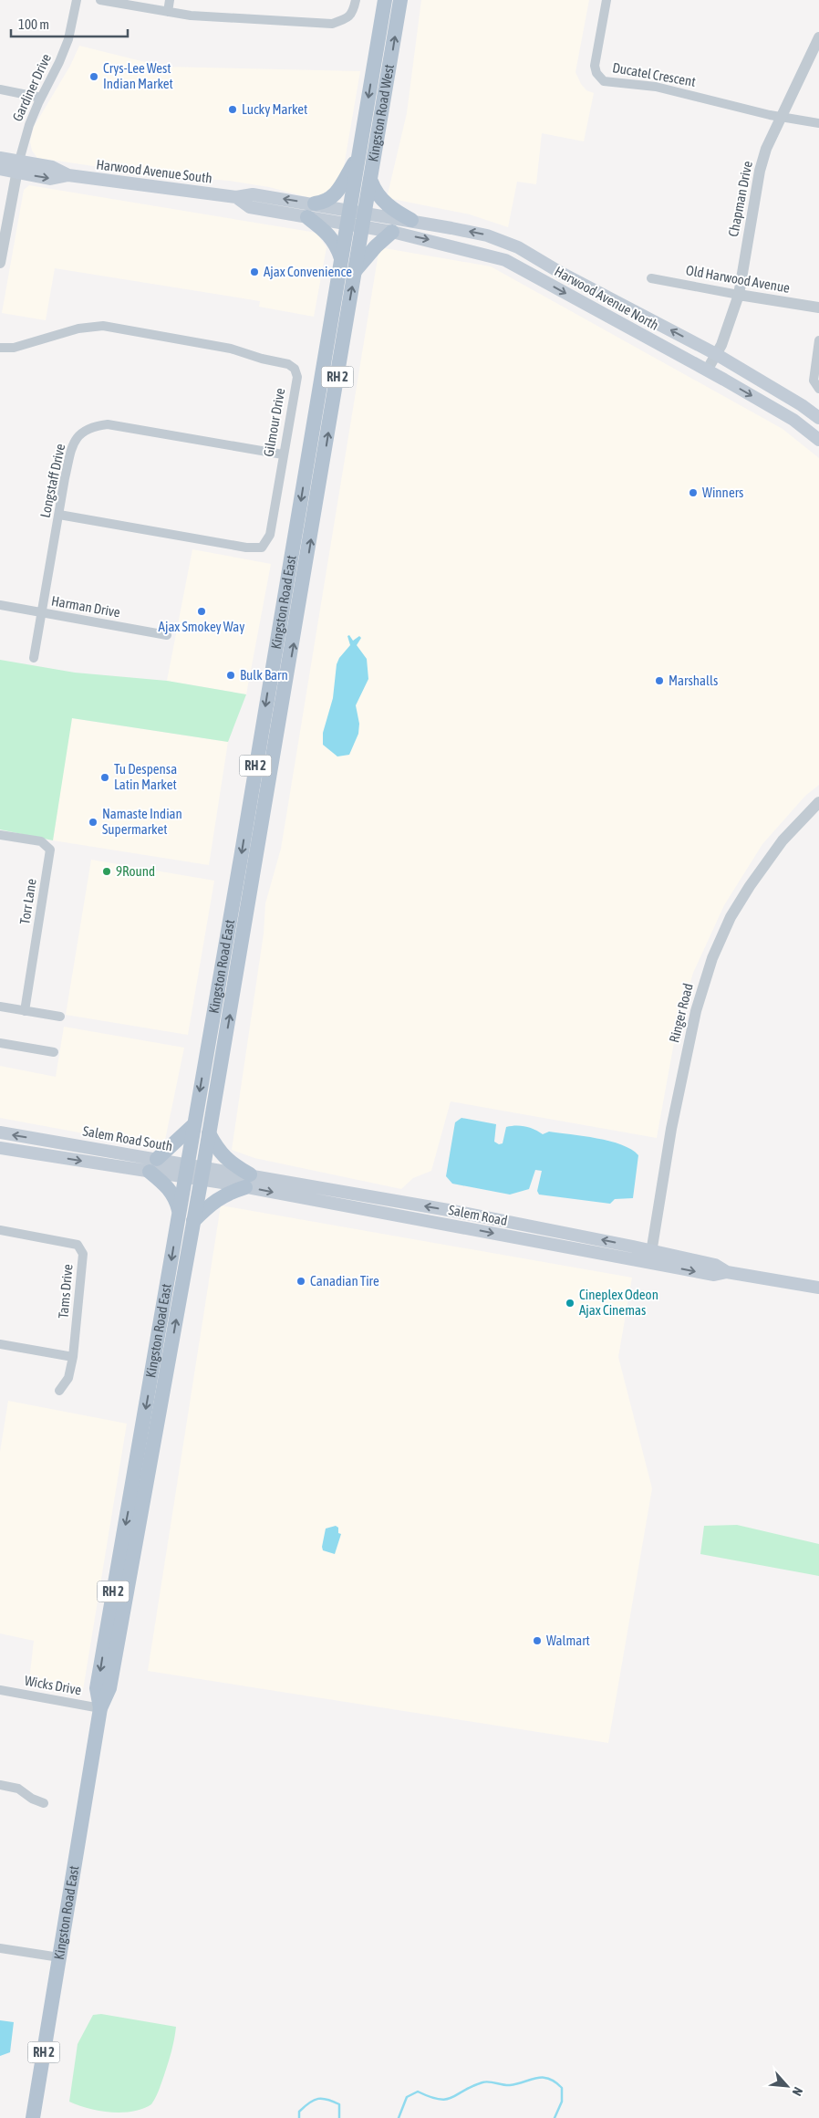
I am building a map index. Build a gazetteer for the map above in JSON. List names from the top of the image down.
{
  "streets": {
    "main road": [
      "Kingston Road West",
      "Harwood Avenue South",
      "Harwood Avenue North",
      "RH 2",
      "Kingston Road East",
      "Salem Road South",
      "Salem Road"
    ],
    "street": [
      "Ducatel Crescent",
      "Gardiner Drive",
      "Chapman Drive",
      "Old Harwood Avenue",
      "Gilmour Drive",
      "Longstaff Drive",
      "Harman Drive",
      "Torr Lane",
      "Ringer Road",
      "Tams Drive",
      "Wicks Drive"
    ]
  },
  "crossings": [
    ["Ducatel Crescent", "Chapman Drive"],
    ["Gardiner Drive", "Harwood Avenue South"],
    ["Kingston Road West", "Harwood Avenue South"],
    ["Kingston Road West", "Harwood Avenue North"],
    ["Kingston Road West", "Kingston Road East"],
    ["Harwood Avenue South", "Harwood Avenue North"],
    ["Harwood Avenue South", "Kingston Road East"],
    ["Chapman Drive", "Old Harwood Avenue"],
    ["Chapman Drive", "Harwood Avenue North"],
    ["Harwood Avenue North", "Kingston Road East"],
    ["Gilmour Drive", "Longstaff Drive"],
    ["Longstaff Drive", "Harman Drive"],
    ["Kingston Road East", "Salem Road South"],
    ["Kingston Road East", "Wicks Drive"],
    ["Ringer Road", "Salem Road"],
    ["Salem Road South", "Salem Road"]
  ],
  "places": [
    "Crys-Lee West Indian Market",
    "Lucky Market",
    "Ajax Convenience",
    "Winners",
    "Ajax Smokey Way",
    "Bulk Barn",
    "Marshalls",
    "Tu Despensa Latin Market",
    "Namaste Indian Supermarket",
    "9Round",
    "Canadian Tire",
    "Cineplex Odeon Ajax Cinemas",
    "Walmart"
  ],
  "scale_bar": "100 m",
  "north": "bottom right"
}
